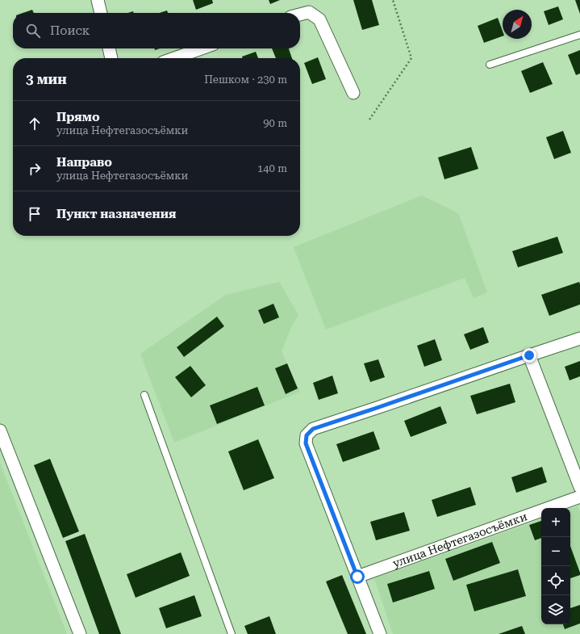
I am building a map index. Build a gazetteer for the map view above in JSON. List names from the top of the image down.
{
  "streets": {
    "street": ["улица Нефтегазосъёмки"]
  },
  "north": "top right",
  "page": {
    "search": "Поиск",
    "heading": ["3 мин", "Пешком · 230 m"],
    "list": [
      ["Прямо", "улица Нефтегазосъёмки", "90 m"],
      ["Направо", "улица Нефтегазосъёмки", "140 m"],
      "Пункт назначения"
    ],
    "map_buttons": ["+", "−"]
  }
}
